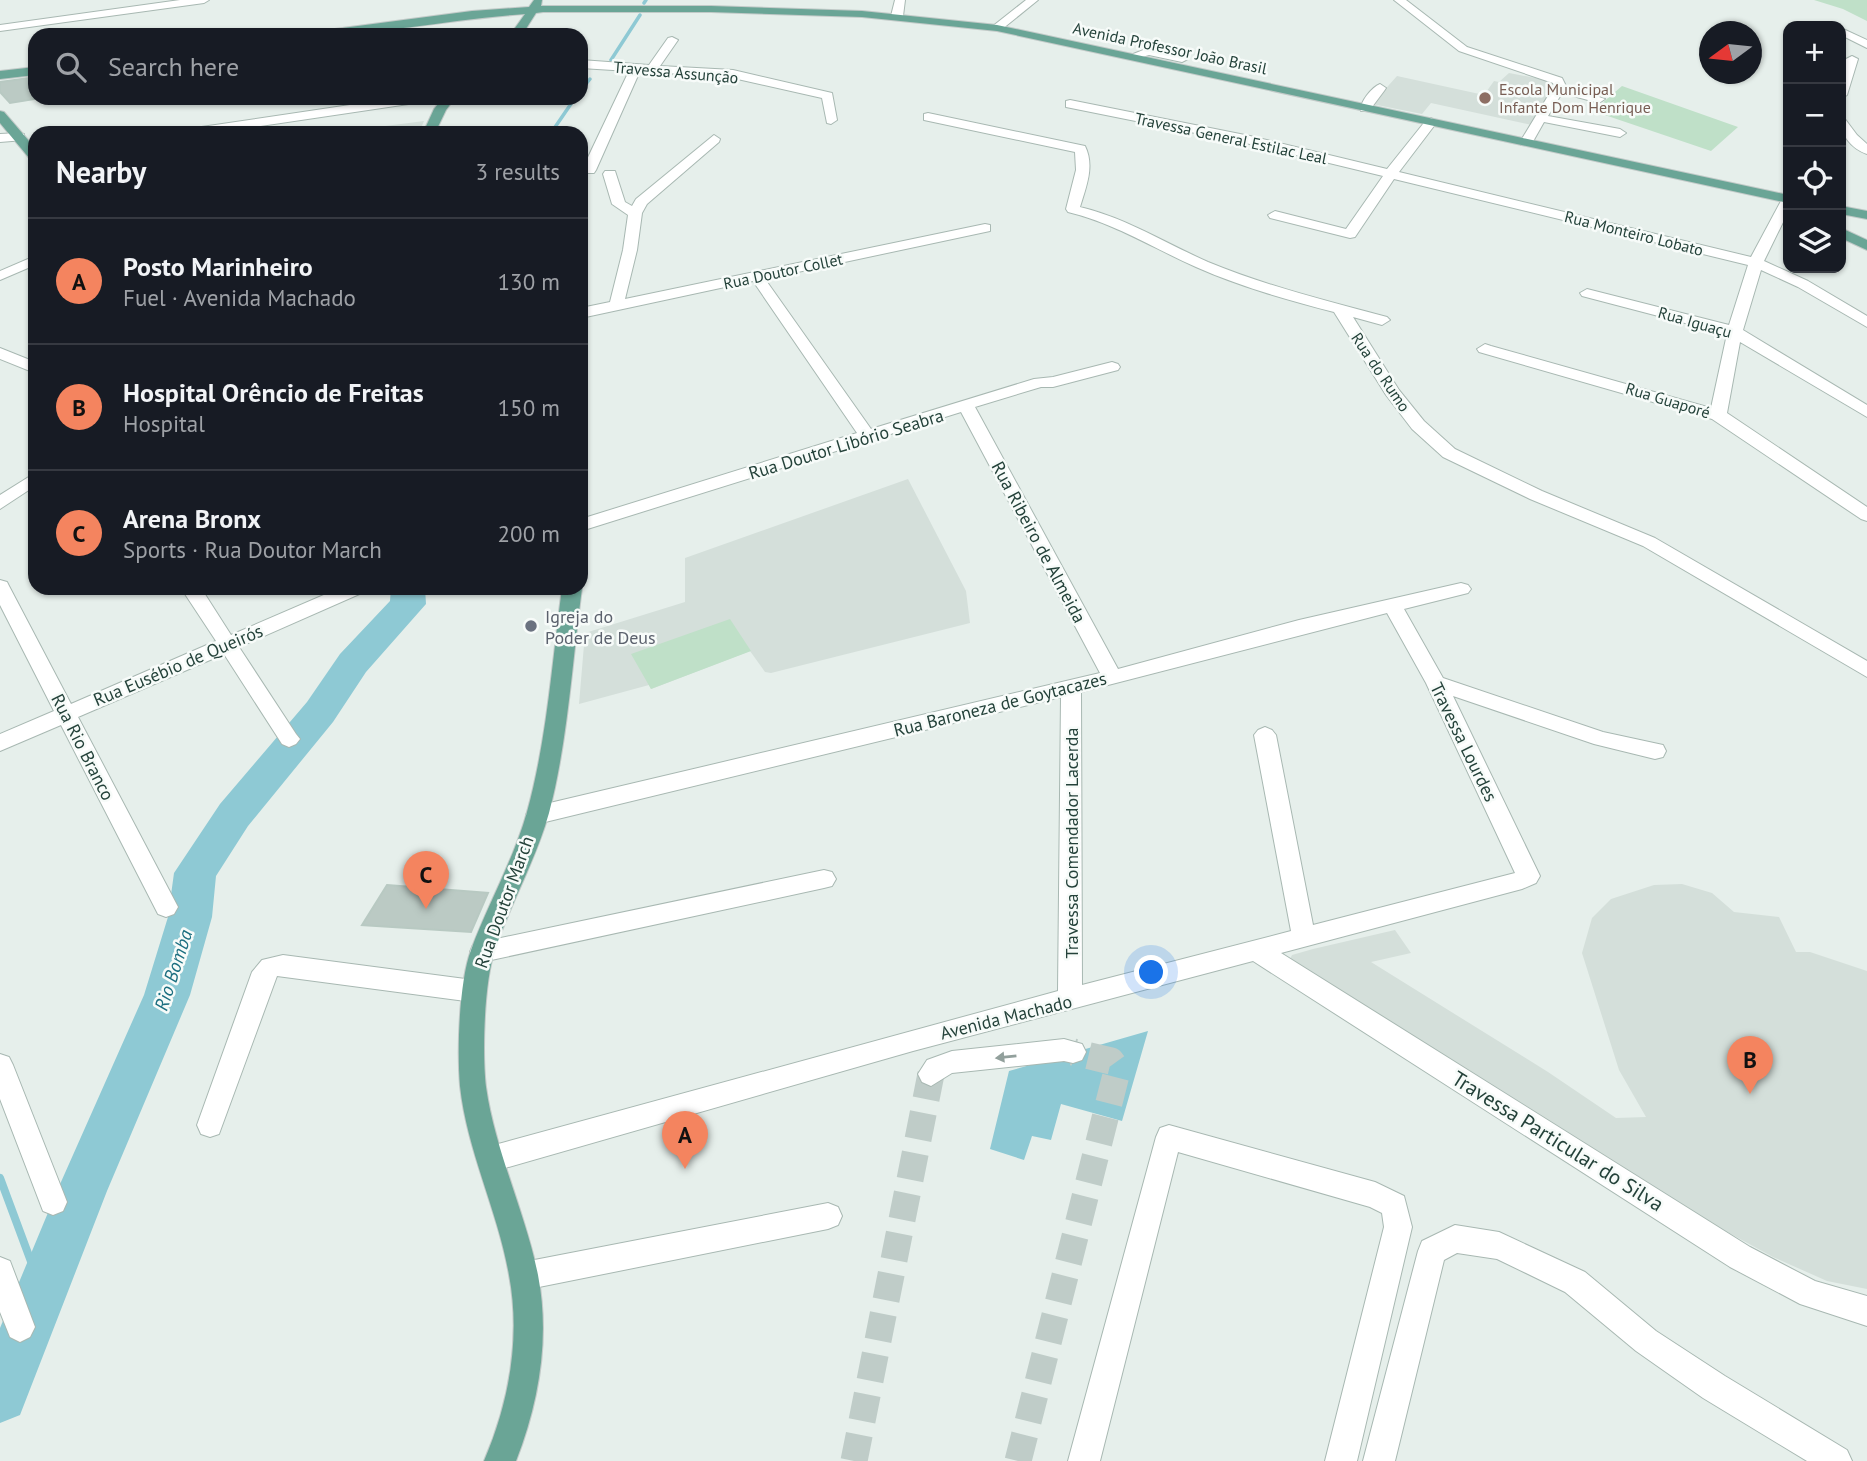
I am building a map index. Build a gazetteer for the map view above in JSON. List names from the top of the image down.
{
  "streets": {
    "main road": ["Avenida Professor João Brasil", "Rua Doutor March"],
    "street": [
      "Travessa Assunção",
      "Travessa General Estilac Leal",
      "Rua Monteiro Lobato",
      "Rua Doutor Collet",
      "Rua Iguaçu",
      "Rua do Rumo",
      "Rua Guaporé",
      "Rua Doutor Libório Seabra",
      "Rua Ribeiro de Almeida",
      "Rua Eusébio de Queirós",
      "Rua Baroneza de Goytacazes",
      "Travessa Lourdes",
      "Rua Rio Branco",
      "Travessa Comendador Lacerda",
      "Avenida Machado",
      "Travessa Particular do Silva"
    ]
  },
  "crossings": [
    ["Travessa General Estilac Leal", "Rua Monteiro Lobato"],
    ["Rua Doutor Libório Seabra", "Rua Ribeiro de Almeida"],
    ["Rua Ribeiro de Almeida", "Rua Baroneza de Goytacazes"],
    ["Rua Eusébio de Queirós", "Rua Rio Branco"],
    ["Rua Baroneza de Goytacazes", "Travessa Lourdes"],
    ["Rua Baroneza de Goytacazes", "Travessa Comendador Lacerda"],
    ["Rua Baroneza de Goytacazes", "Rua Doutor March"],
    ["Travessa Lourdes", "Avenida Machado"],
    ["Travessa Comendador Lacerda", "Avenida Machado"],
    ["Rua Doutor March", "Avenida Machado"],
    ["Avenida Machado", "Travessa Particular do Silva"]
  ],
  "water": ["Rio Bomba"],
  "places": ["Escola Municipal Infante Dom Henrique", "Igreja do Poder de Deus"],
  "north": "left",
  "page": {
    "map_buttons": ["+", "−"],
    "search": "Search here",
    "heading": ["Nearby", "3 results"],
    "list": [
      {
        "mark": "A",
        "name": "Posto Marinheiro",
        "note": "Fuel · Avenida Machado",
        "value": "130 m"
      },
      {
        "mark": "B",
        "name": "Hospital Orêncio de Freitas",
        "note": "Hospital",
        "value": "150 m"
      },
      {
        "mark": "C",
        "name": "Arena Bronx",
        "note": "Sports · Rua Doutor March",
        "value": "200 m"
      }
    ],
    "pins": ["C", "B", "A"]
  }
}
